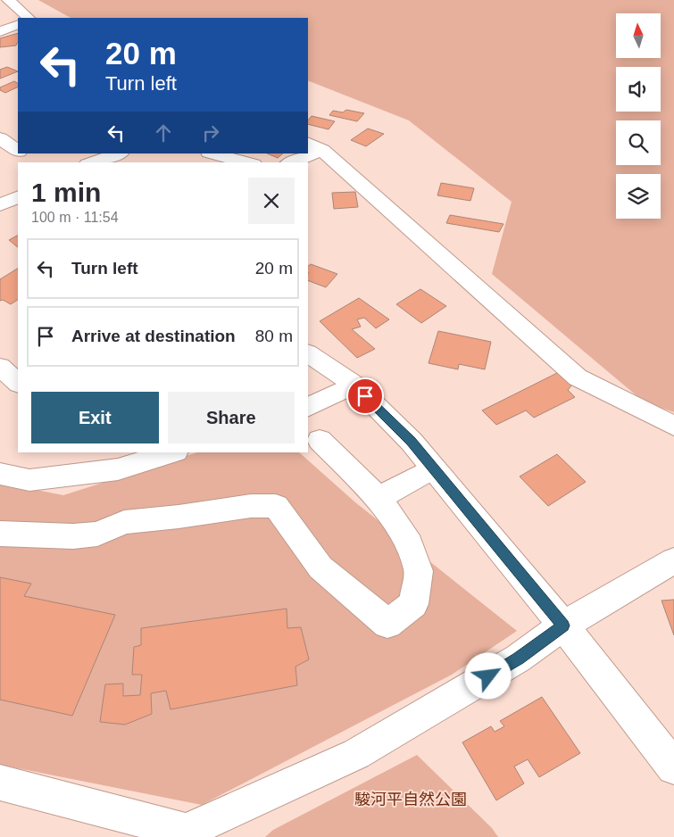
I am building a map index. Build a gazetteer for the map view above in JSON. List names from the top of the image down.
{
  "parks": ["駿河平自然公園"],
  "north": "top",
  "page": {
    "turn": ["20 m", "Turn left"],
    "heading": ["1 min", "100 m · 11:54"],
    "list": [
      {
        "name": "Turn left",
        "value": "20 m"
      },
      {
        "name": "Arrive at destination",
        "value": "80 m"
      }
    ],
    "buttons": ["Exit", "Share"]
  }
}
